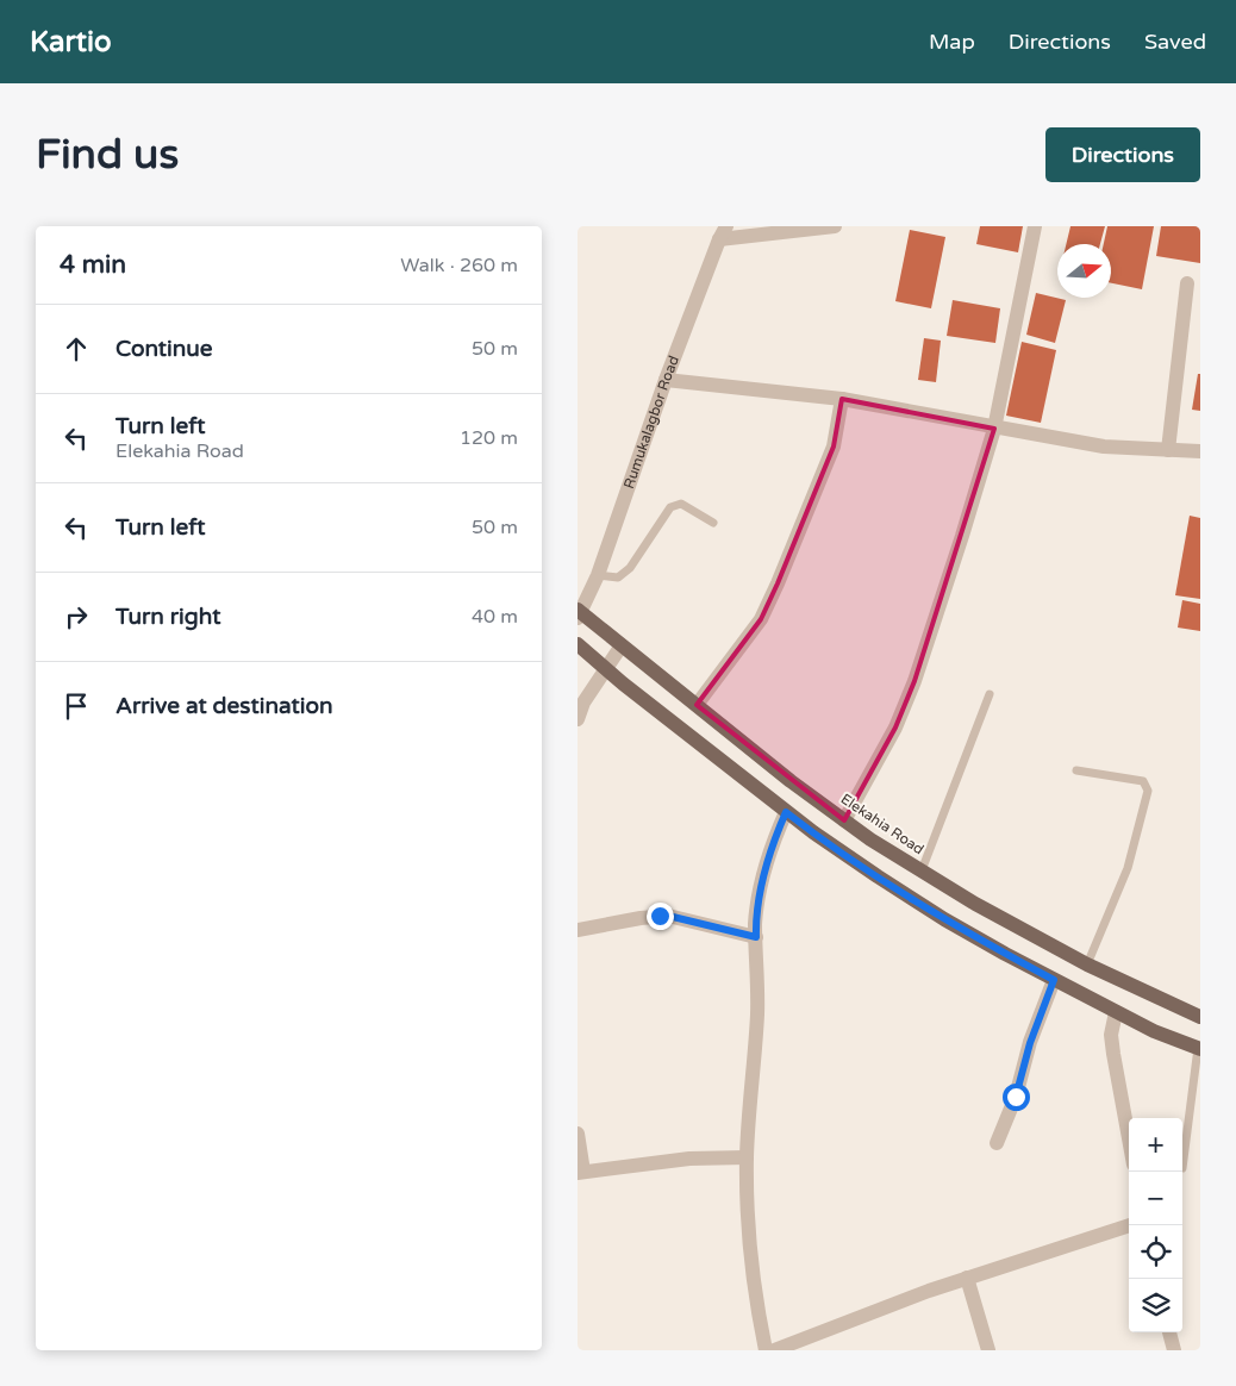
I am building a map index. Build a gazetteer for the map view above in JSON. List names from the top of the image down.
{
  "streets": {
    "main road": ["Elekahia Road"],
    "street": ["Rumukalagbor Road"]
  },
  "crossings": [
    ["Rumukalagbor Road", "Elekahia Road"]
  ],
  "north": "right",
  "page": {
    "header": "Kartio",
    "nav": ["Map", "Directions", "Saved"],
    "buttons": "Directions",
    "title": "Find us",
    "heading": ["4 min", "Walk · 260 m"],
    "list": [
      ["Continue", "50 m"],
      ["Turn left", "Elekahia Road", "120 m"],
      ["Turn left", "50 m"],
      ["Turn right", "40 m"],
      "Arrive at destination"
    ],
    "map_buttons": ["+", "−"]
  }
}
